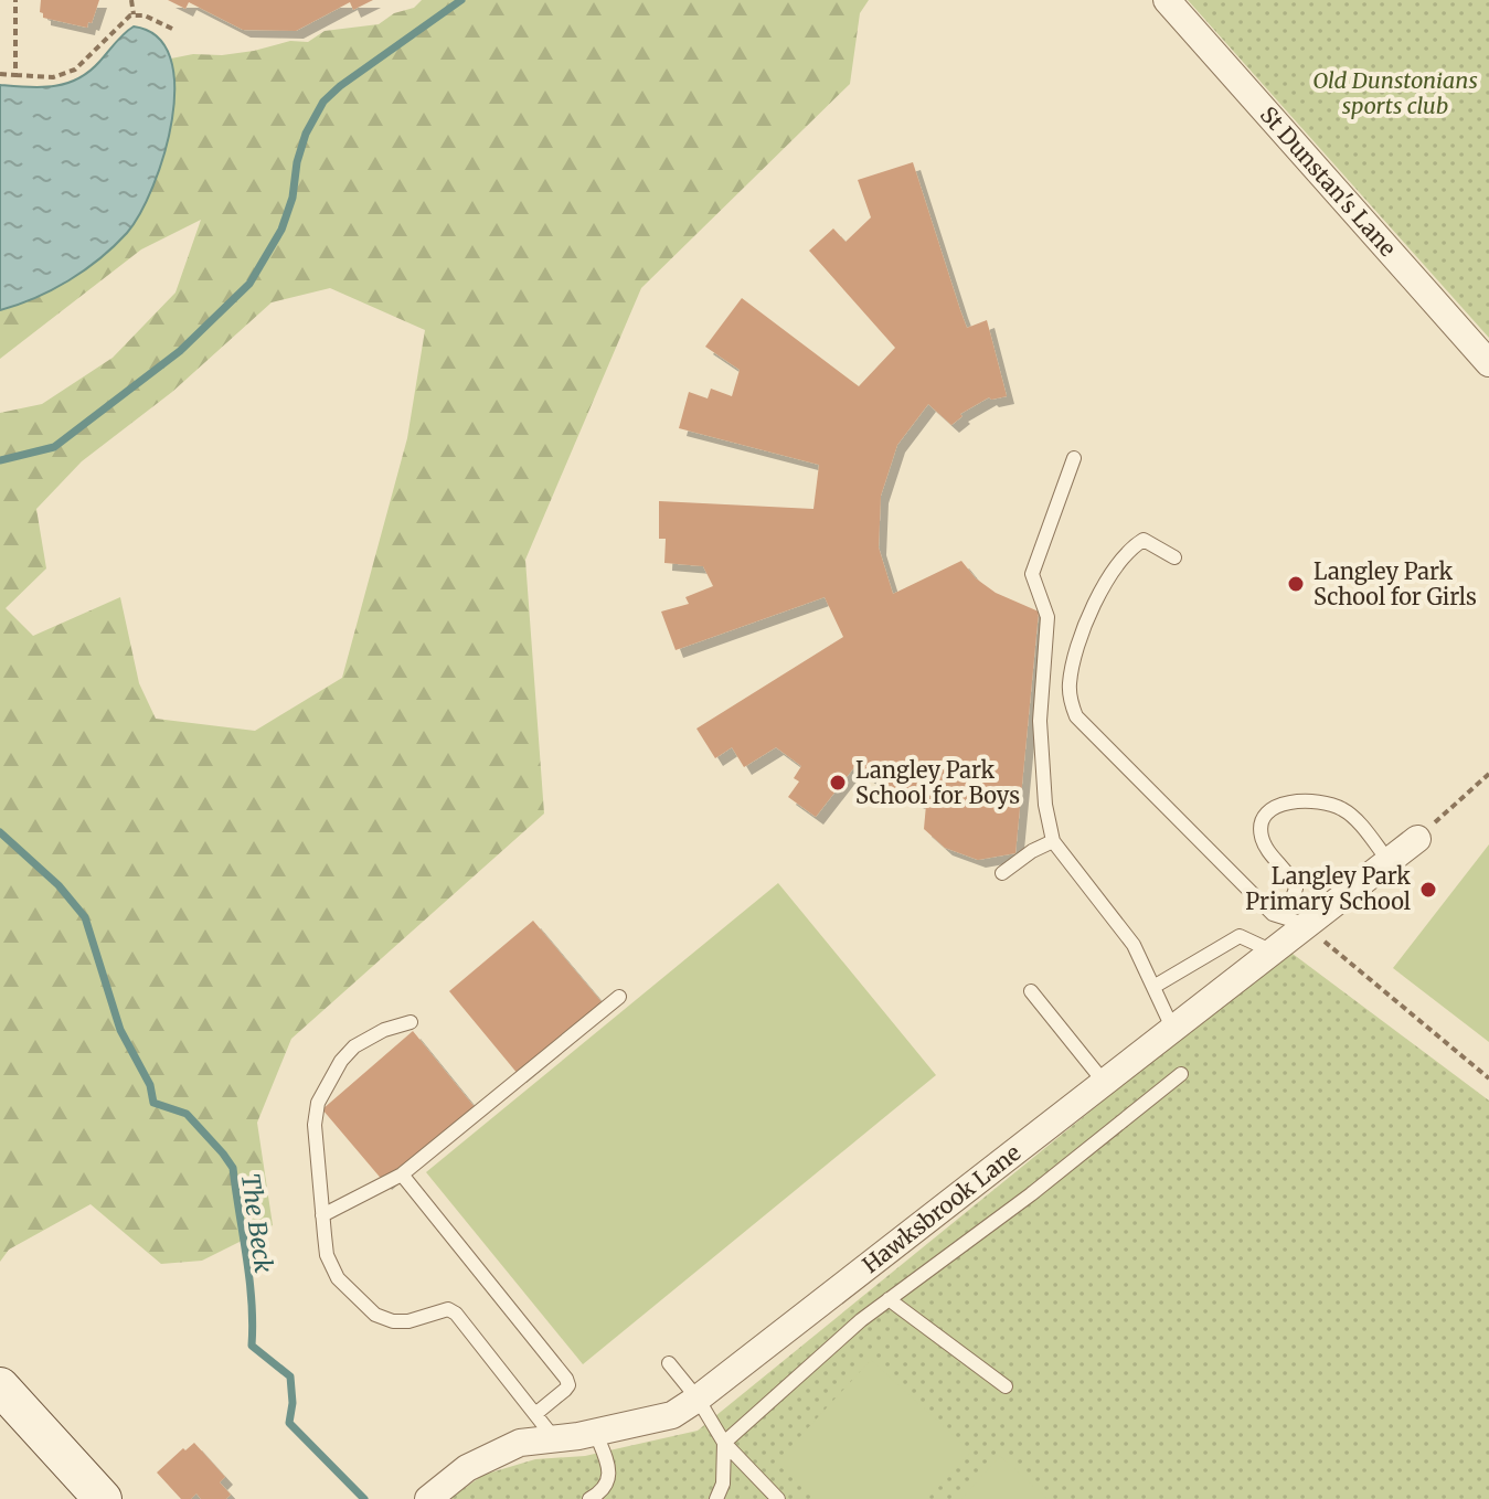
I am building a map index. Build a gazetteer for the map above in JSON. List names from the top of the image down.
{
  "streets": {
    "street": ["St Dunstan's Lane", "Hawksbrook Lane"]
  },
  "water": ["The Beck"],
  "parks": ["Old Dunstonians sports club"],
  "places": ["Langley Park School for Girls", "Langley Park School for Boys", "Langley Park Primary School"]
}
